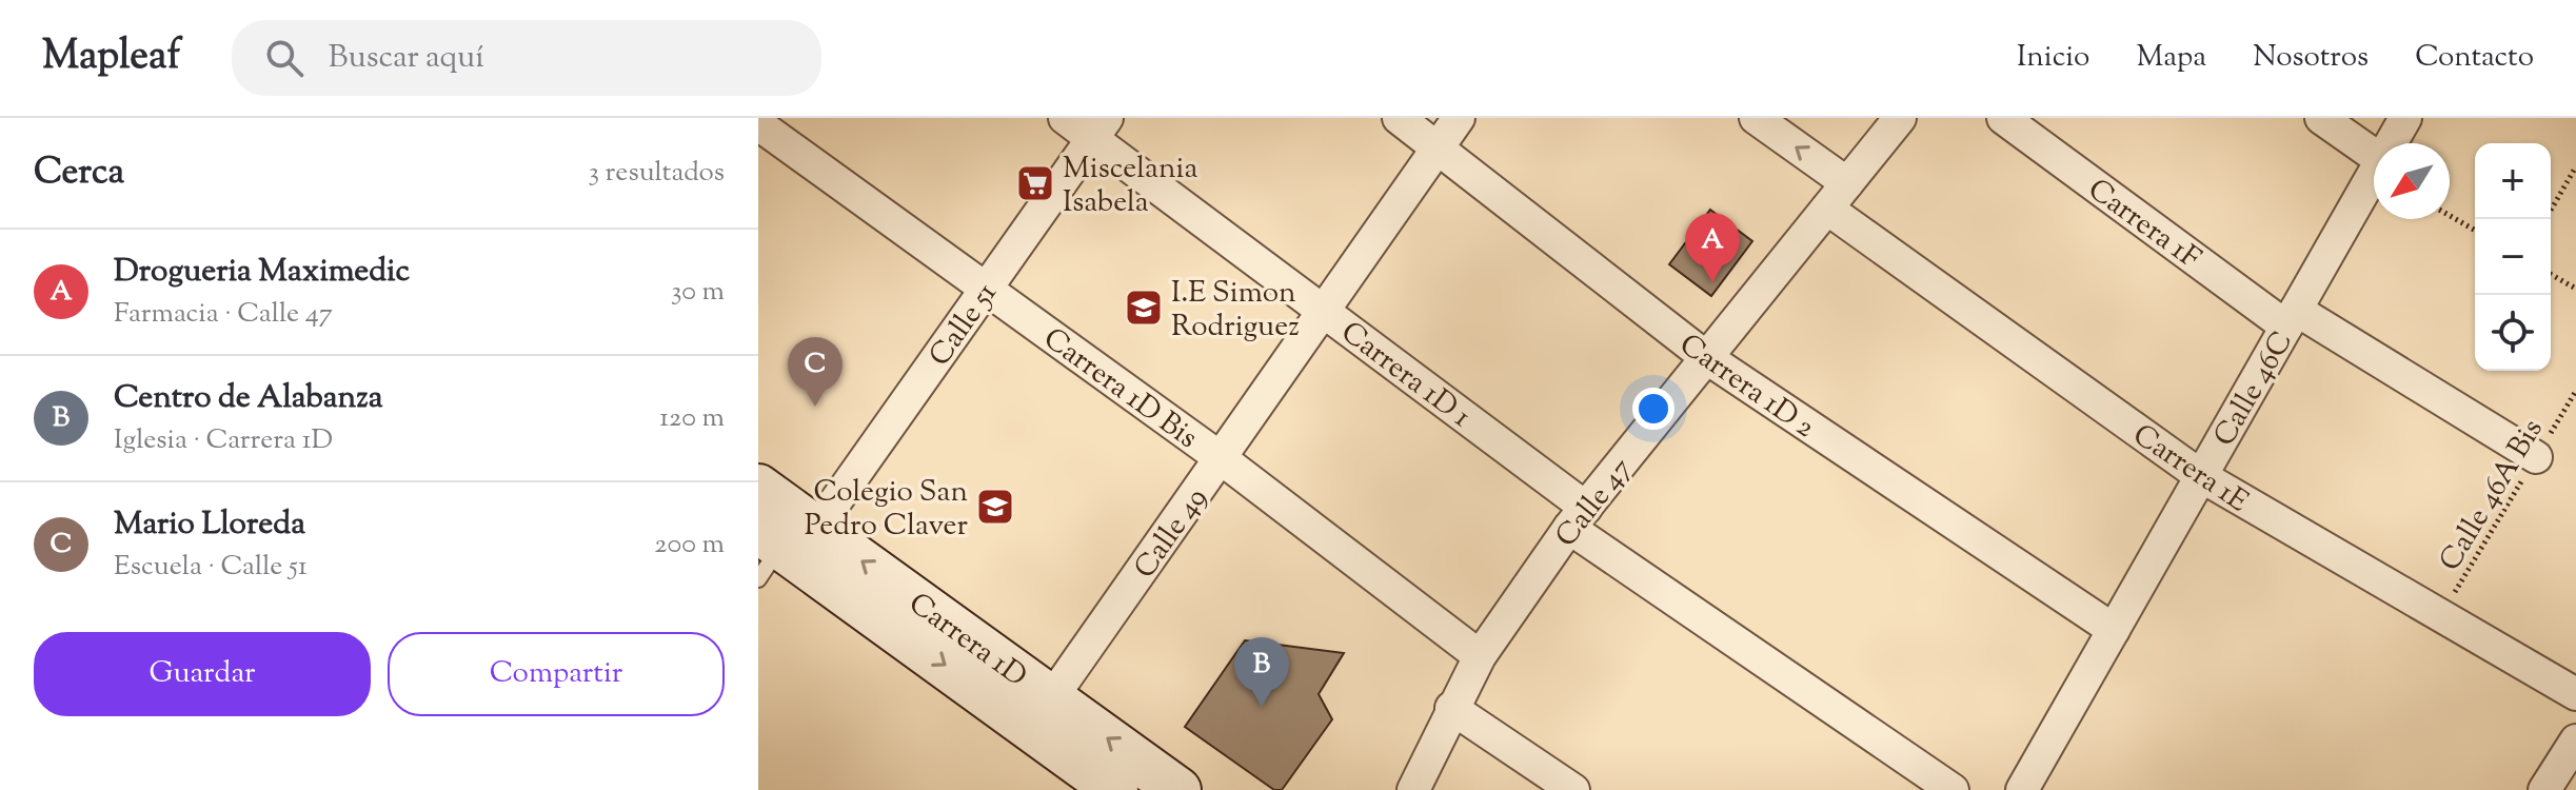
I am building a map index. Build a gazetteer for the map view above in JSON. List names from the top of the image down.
{
  "streets": {
    "street": [
      "Carrera 1F",
      "Calle 51",
      "Carrera 1D 1",
      "Carrera 1D 2",
      "Carrera 1D Bis",
      "Calle 46C",
      "Carrera 1E",
      "Calle 47",
      "Calle 49",
      "Carrera 1D"
    ],
    "path": ["Calle 46A Bis"]
  },
  "crossings": [
    ["Carrera 1F", "Calle 46C"],
    ["Carrera 1F", "Calle 46A Bis"],
    ["Calle 51", "Carrera 1D 1"],
    ["Calle 51", "Carrera 1D Bis"],
    ["Calle 51", "Carrera 1D"],
    ["Carrera 1D 1", "Calle 47"],
    ["Carrera 1D 1", "Calle 49"],
    ["Carrera 1D 2", "Calle 46C"],
    ["Carrera 1D 2", "Calle 47"],
    ["Carrera 1D 2", "Calle 49"],
    ["Carrera 1D Bis", "Calle 47"],
    ["Carrera 1D Bis", "Calle 49"],
    ["Calle 46C", "Carrera 1E"],
    ["Carrera 1E", "Calle 46A Bis"],
    ["Carrera 1E", "Calle 47"],
    ["Calle 49", "Carrera 1D"]
  ],
  "places": {
    "supermarket": ["Miscelania Isabela"],
    "school or university": ["I.E Simon Rodriguez", "Colegio San Pedro Claver"]
  },
  "north": "bottom left",
  "page": {
    "header": "Mapleaf",
    "search": "Buscar aquí",
    "nav": [
      "Inicio",
      "Mapa",
      "Nosotros",
      "Contacto"
    ],
    "heading": ["Cerca", "3 resultados"],
    "map_buttons": ["+", "−"],
    "pins": ["A", "C", "B"],
    "list": [
      {
        "mark": "A",
        "name": "Drogueria Maximedic",
        "note": "Farmacia · Calle 47",
        "value": "30 m"
      },
      {
        "mark": "B",
        "name": "Centro de Alabanza",
        "note": "Iglesia · Carrera 1D",
        "value": "120 m"
      },
      {
        "mark": "C",
        "name": "Mario Lloreda",
        "note": "Escuela · Calle 51",
        "value": "200 m"
      }
    ],
    "buttons": ["Guardar", "Compartir"]
  }
}
